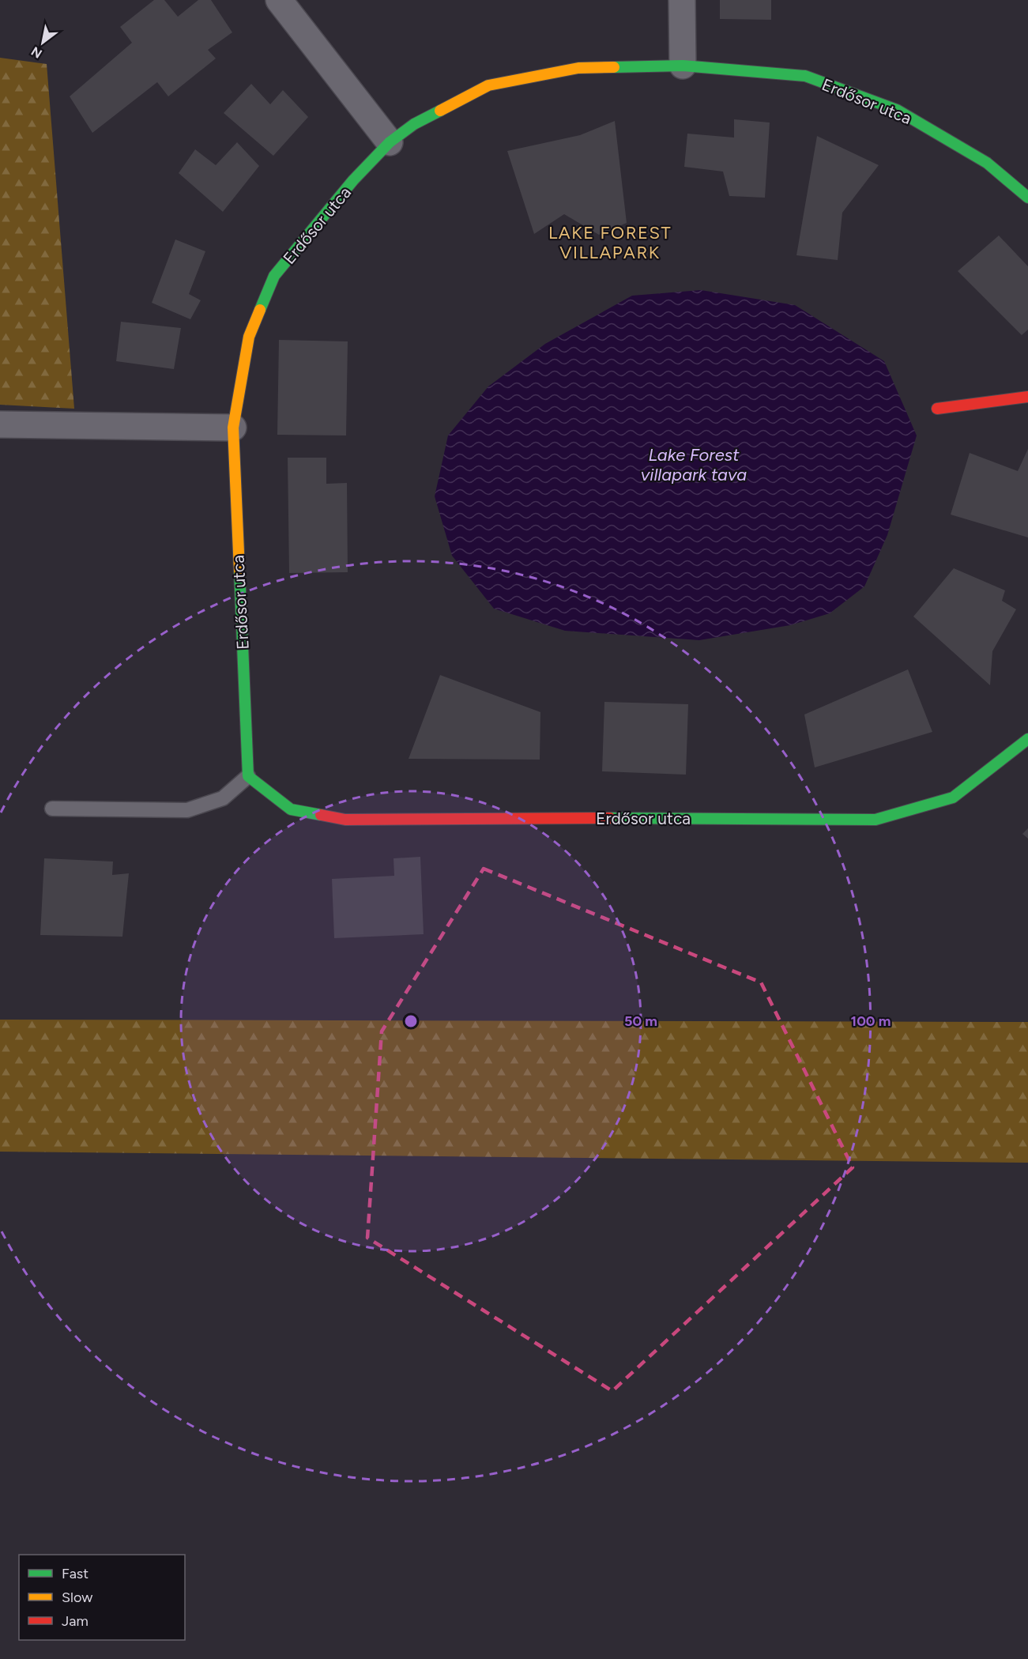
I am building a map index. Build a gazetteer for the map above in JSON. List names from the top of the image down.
{
  "streets": {
    "street": ["Erdősor utca"]
  },
  "districts": ["LAKE FOREST VILLAPARK"],
  "water": ["Lake Forest villapark tava"],
  "legend": ["Fast", "Slow", "Jam"],
  "north": "bottom left",
  "rings": ["50 m", "100 m"]
}
